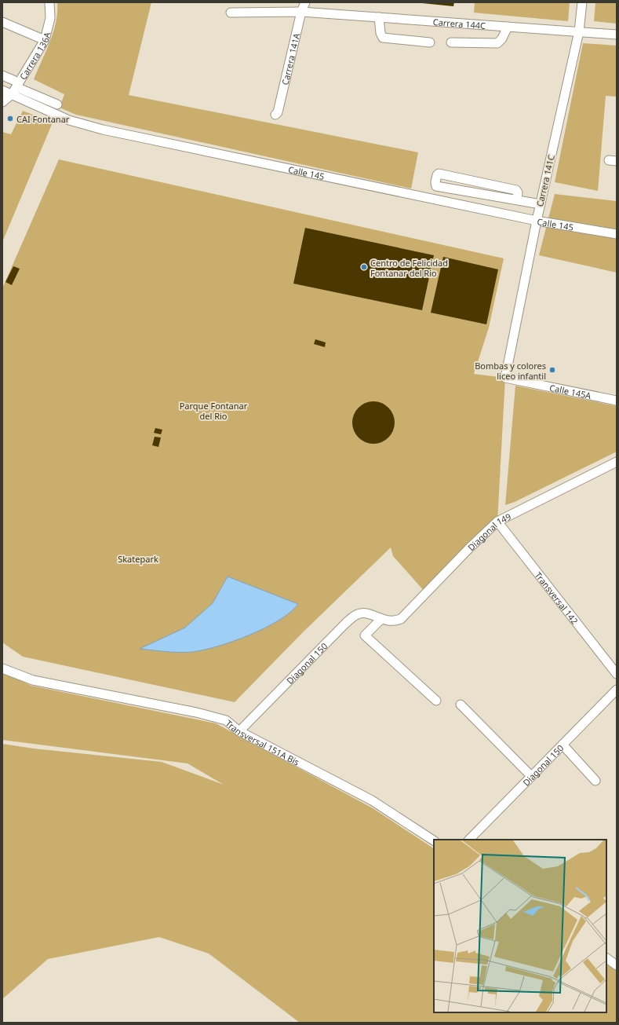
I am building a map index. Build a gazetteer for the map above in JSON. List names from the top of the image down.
{
  "streets": {
    "street": [
      "Carrera 144C",
      "Carrera 136A",
      "Carrera 141A",
      "Calle 145",
      "Carrera 141C",
      "Calle 145A",
      "Diagonal 149",
      "Transversal 142",
      "Diagonal 150",
      "Transversal 151A Bis"
    ]
  },
  "crossings": [
    ["Carrera 144C", "Carrera 141A"],
    ["Carrera 144C", "Carrera 141C"],
    ["Carrera 136A", "Calle 145"],
    ["Calle 145", "Carrera 141C"],
    ["Carrera 141C", "Calle 145A"],
    ["Diagonal 149", "Transversal 142"],
    ["Diagonal 149", "Diagonal 150"],
    ["Diagonal 150", "Transversal 151A Bis"]
  ],
  "parks": ["Parque Fontanar del Rio", "Skatepark"],
  "places": ["CAI Fontanar", "Centro de Felicidad Fontanar del Rio", "Bombas y colores liceo infantil"]
}
